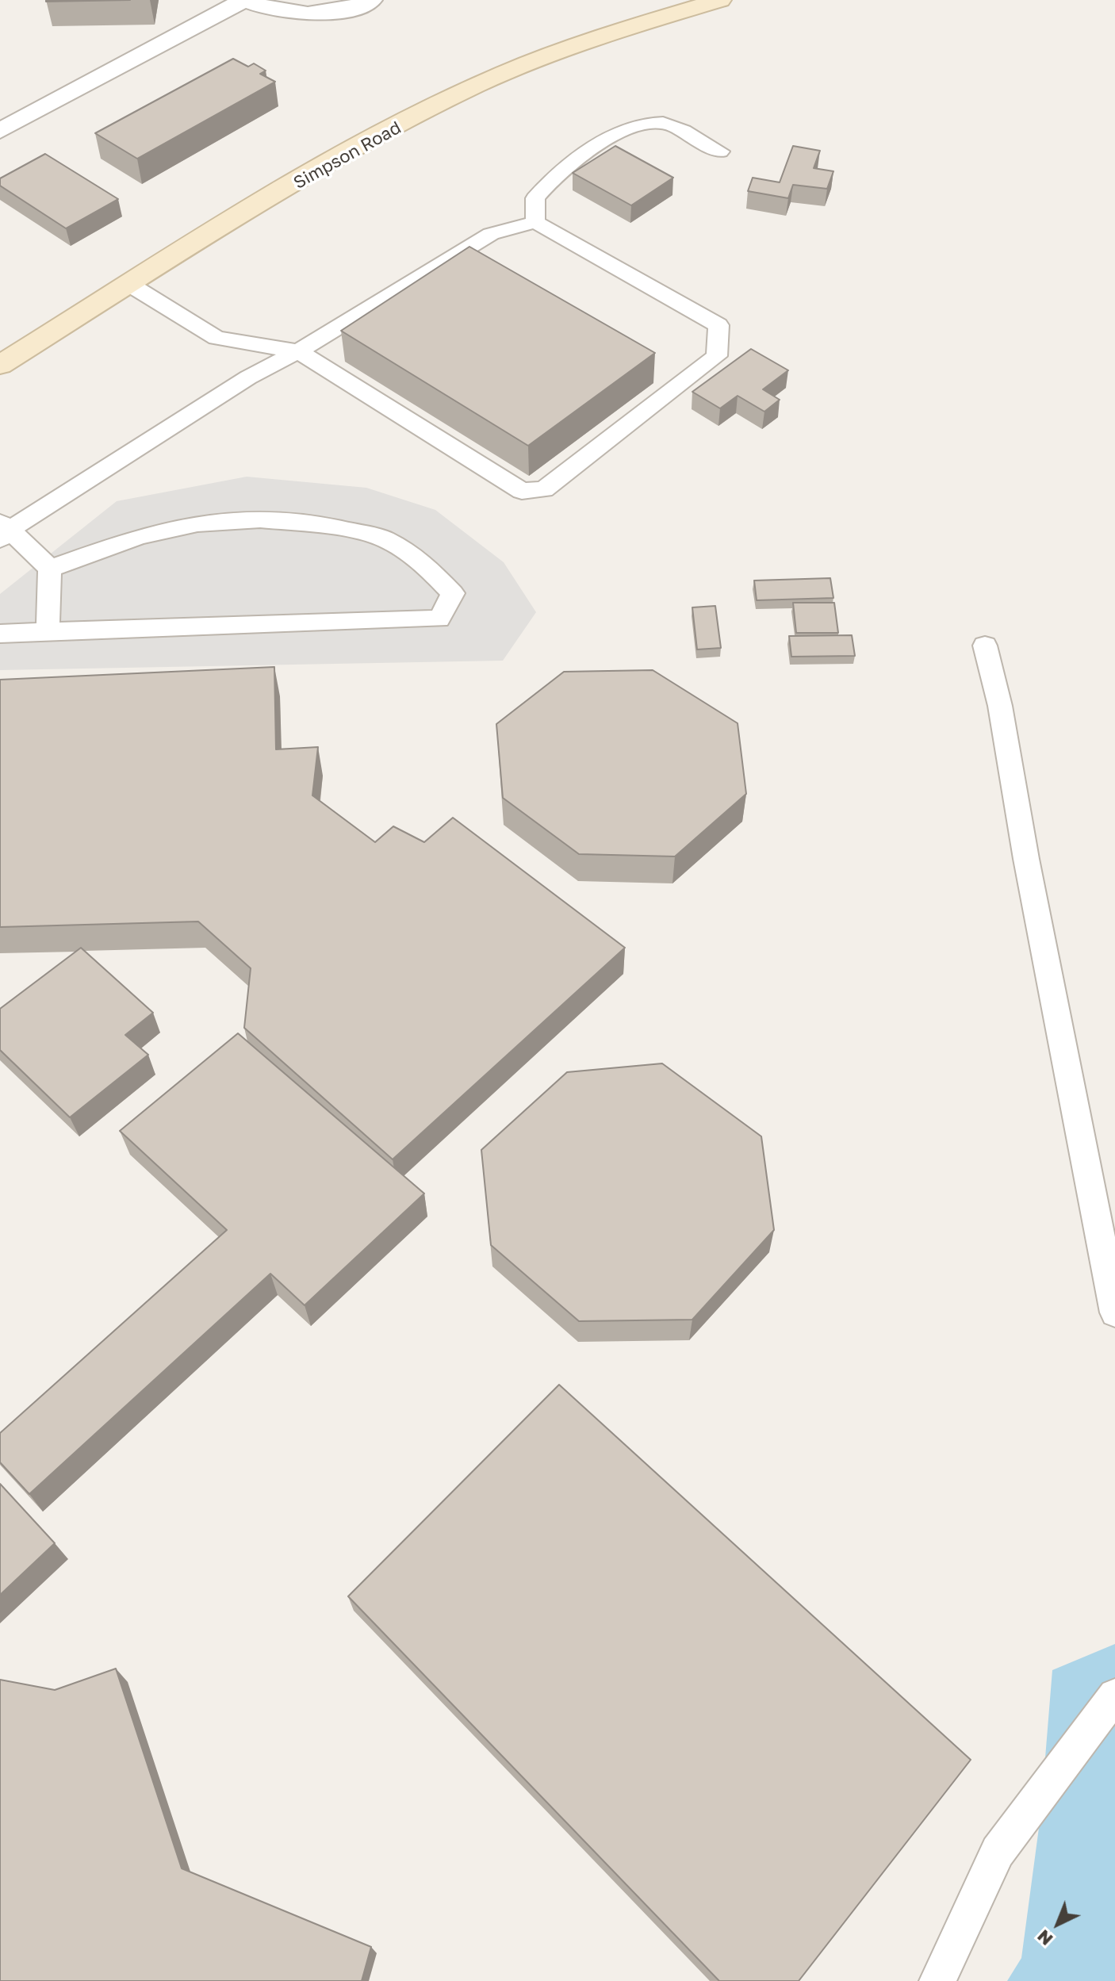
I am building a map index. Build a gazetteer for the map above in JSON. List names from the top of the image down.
{
  "streets": {
    "main road": ["Simpson Road"]
  },
  "north": "bottom left"
}
